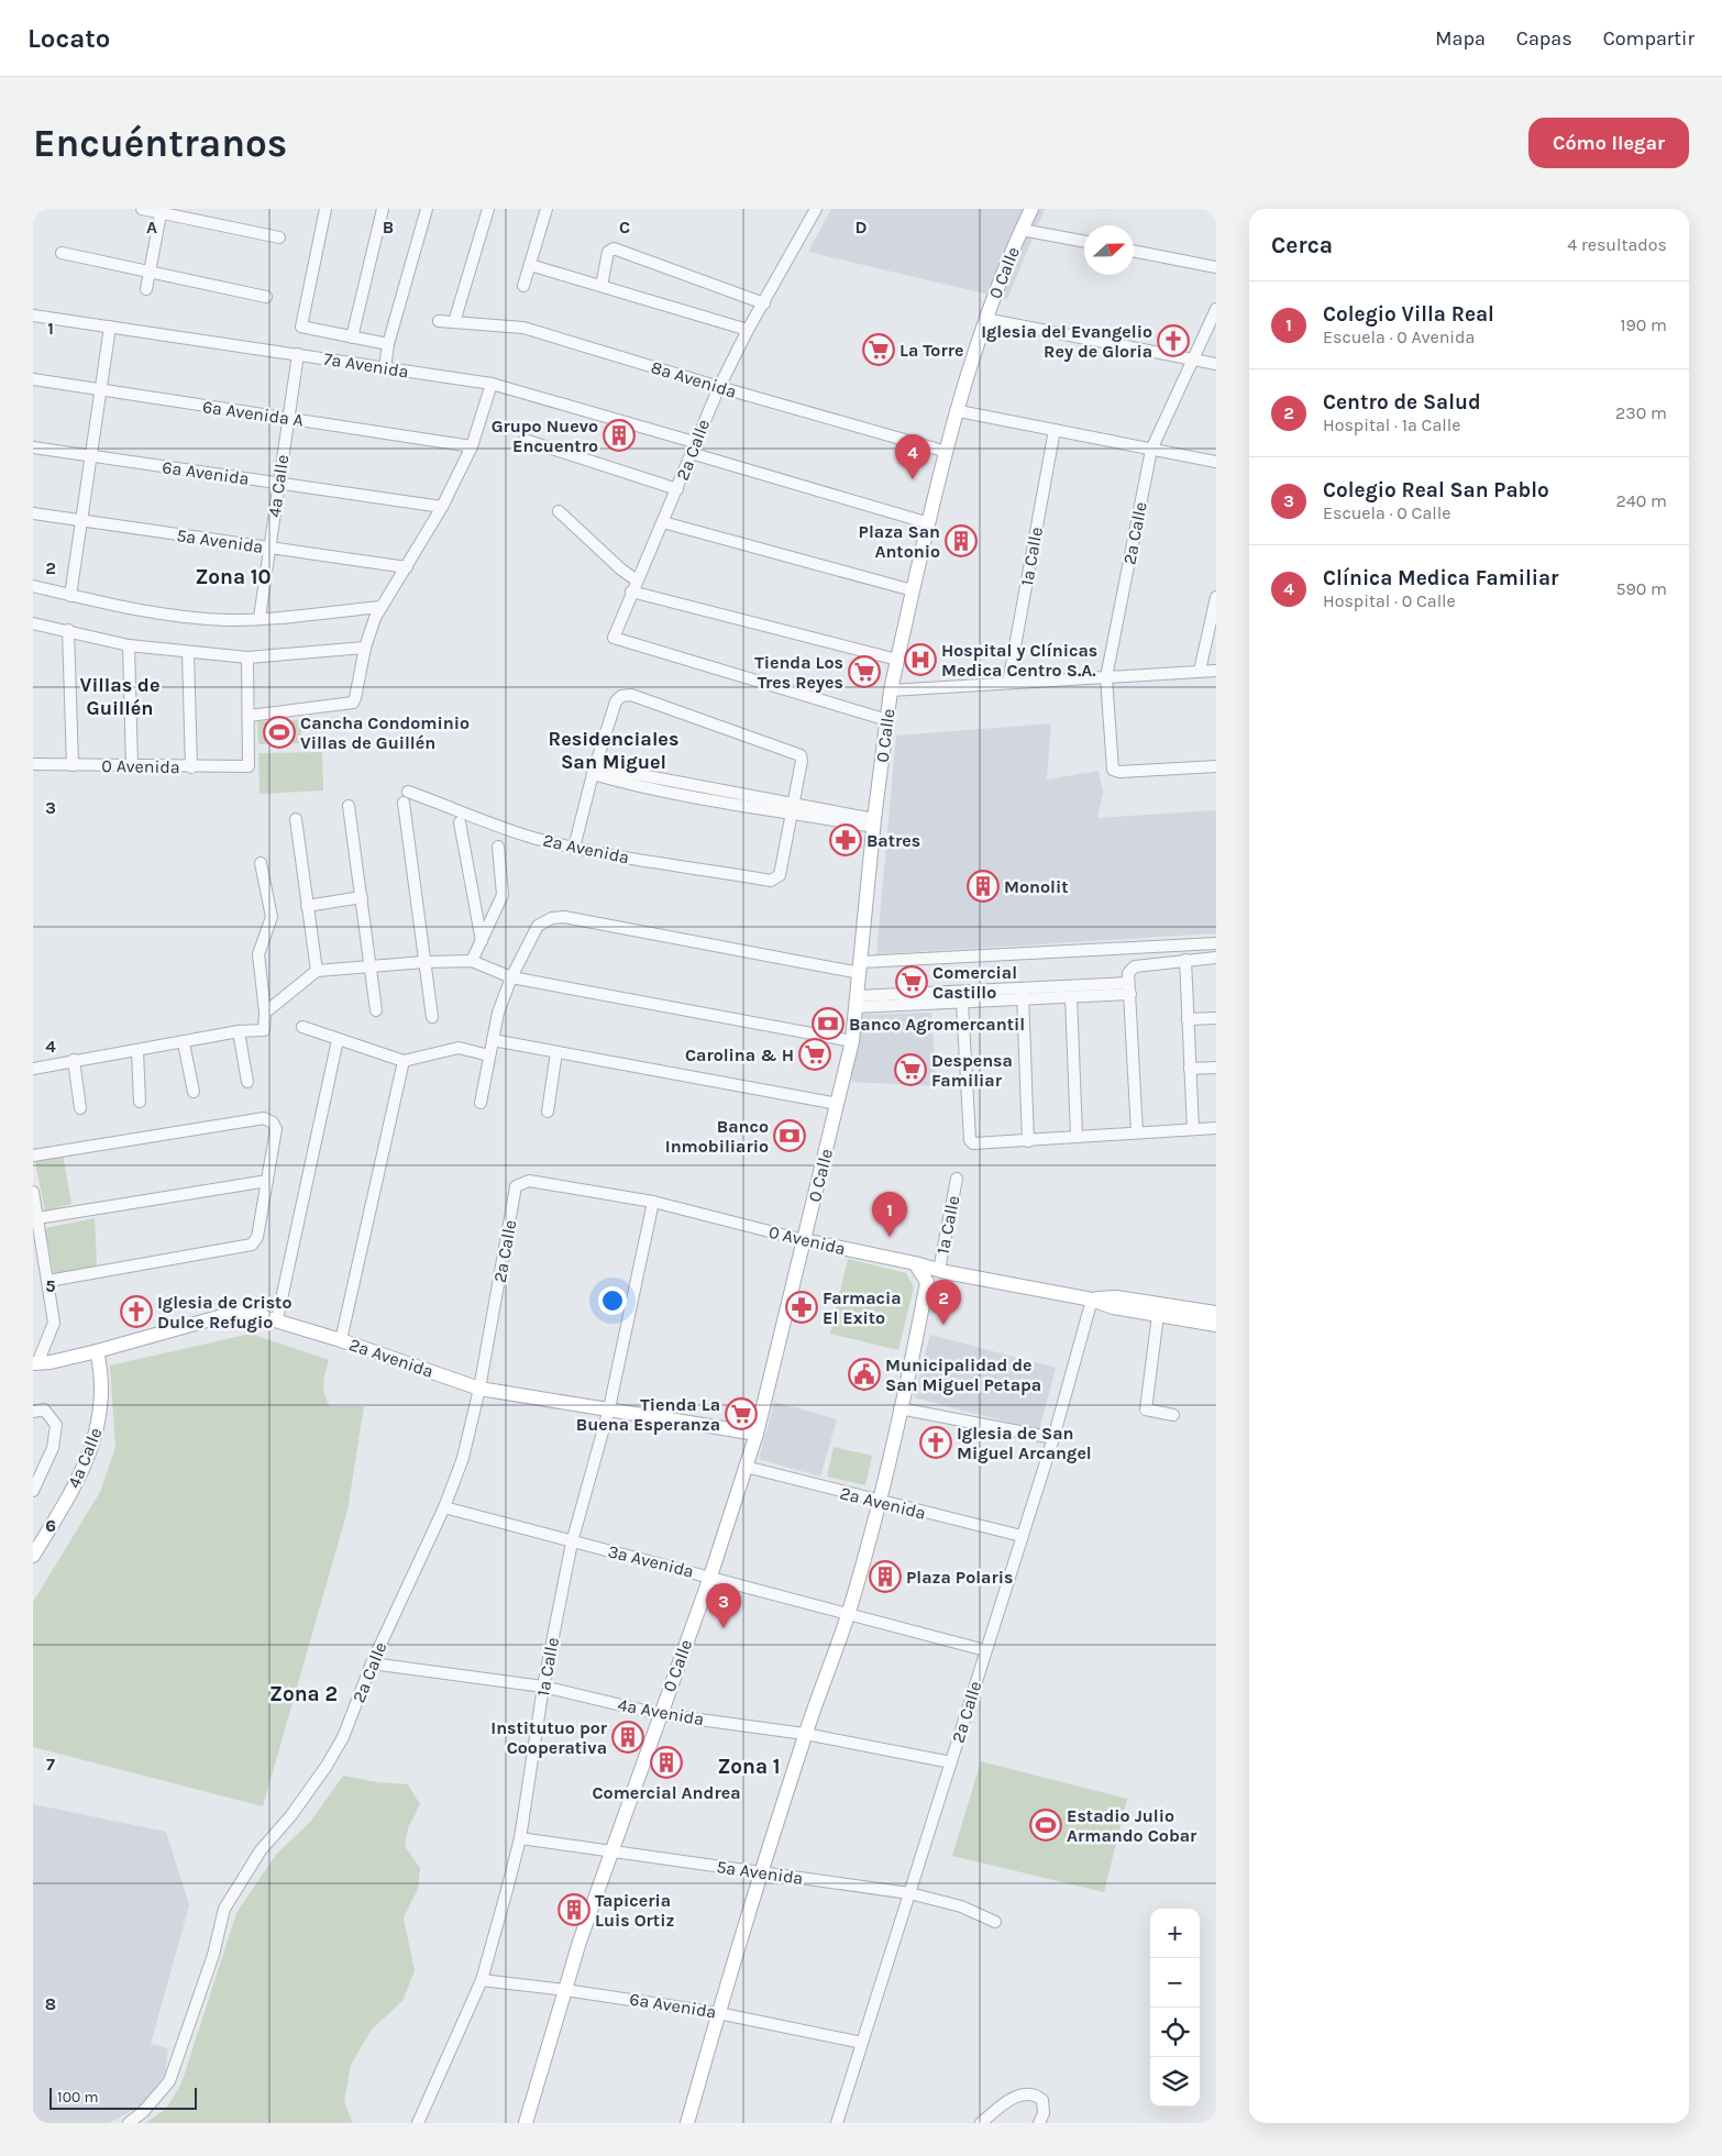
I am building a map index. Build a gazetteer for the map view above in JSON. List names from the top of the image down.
{
  "streets": {
    "main road": [
      "0 Calle",
      "4a Calle",
      "1a Calle",
      "0 Avenida",
      "2a Avenida"
    ],
    "street": [
      "7a Avenida",
      "8a Avenida",
      "6a Avenida A",
      "2a Calle",
      "6a Avenida",
      "5a Avenida",
      "3a Avenida",
      "4a Avenida"
    ]
  },
  "crossings": [
    ["0 Calle", "7a Avenida"],
    ["0 Calle", "8a Avenida"],
    ["0 Calle", "2a Calle"],
    ["0 Calle", "6a Avenida"],
    ["0 Calle", "5a Avenida"],
    ["0 Calle", "0 Avenida"],
    ["0 Calle", "2a Avenida"],
    ["0 Calle", "3a Avenida"],
    ["0 Calle", "4a Avenida"],
    ["7a Avenida", "2a Calle"],
    ["7a Avenida", "4a Calle"],
    ["8a Avenida", "2a Calle"],
    ["6a Avenida A", "4a Calle"],
    ["2a Calle", "6a Avenida"],
    ["2a Calle", "5a Avenida"],
    ["2a Calle", "0 Avenida"],
    ["2a Calle", "2a Avenida"],
    ["2a Calle", "3a Avenida"],
    ["2a Calle", "4a Avenida"],
    ["6a Avenida", "4a Calle"],
    ["6a Avenida", "1a Calle"],
    ["4a Calle", "5a Avenida"],
    ["4a Calle", "2a Avenida"],
    ["5a Avenida", "1a Calle"],
    ["1a Calle", "0 Avenida"],
    ["1a Calle", "2a Avenida"],
    ["1a Calle", "3a Avenida"],
    ["1a Calle", "4a Avenida"]
  ],
  "districts": [
    "Zona 10",
    "Villas de Guillén",
    "Residenciales San Miguel",
    "Zona 2",
    "Zona 1"
  ],
  "places": {
    "church": ["Iglesia del Evangelio Rey de Gloria", "Iglesia de Cristo Dulce Refugio", "Iglesia de San Miguel Arcangel"],
    "supermarket": [
      "La Torre",
      "Tienda Los Tres Reyes",
      "Comercial Castillo",
      "Carolina & H",
      "Despensa Familiar",
      "Tienda La Buena Esperanza"
    ],
    "building": [
      "Grupo Nuevo Encuentro",
      "Plaza San Antonio",
      "Monolit",
      "Plaza Polaris",
      "Institutuo por Cooperativa",
      "Comercial Andrea",
      "Tapiceria Luis Ortiz"
    ],
    "hospital": ["Hospital y Clínicas Medica Centro S.A."],
    "sports": ["Cancha Condominio Villas de Guillén", "Estadio Julio Armando Cobar"],
    "pharmacy": ["Batres", "Farmacia El Exito"],
    "bank": ["Banco Agromercantil", "Banco Inmobiliario"],
    "public building": ["Municipalidad de San Miguel Petapa"]
  },
  "scale_bar": "100 m",
  "north": "right",
  "page": {
    "header": "Locato",
    "nav": ["Mapa", "Capas", "Compartir"],
    "buttons": "Cómo llegar",
    "title": "Encuéntranos",
    "heading": ["Cerca", "4 resultados"],
    "list": [
      {
        "mark": "1",
        "name": "Colegio Villa Real",
        "note": "Escuela · 0 Avenida",
        "value": "190 m"
      },
      {
        "mark": "2",
        "name": "Centro de Salud",
        "note": "Hospital · 1a Calle",
        "value": "230 m"
      },
      {
        "mark": "3",
        "name": "Colegio Real San Pablo",
        "note": "Escuela · 0 Calle",
        "value": "240 m"
      },
      {
        "mark": "4",
        "name": "Clínica Medica Familiar",
        "note": "Hospital · 0 Calle",
        "value": "590 m"
      }
    ],
    "pins": [
      "4",
      "1",
      "2",
      "3"
    ],
    "map_buttons": ["+", "−"],
    "scale": "100 m"
  },
  "grid": {
    "columns": [
      "A",
      "B",
      "C",
      "D"
    ],
    "rows": [
      "1",
      "2",
      "3",
      "4",
      "5",
      "6",
      "7",
      "8"
    ]
  }
}
